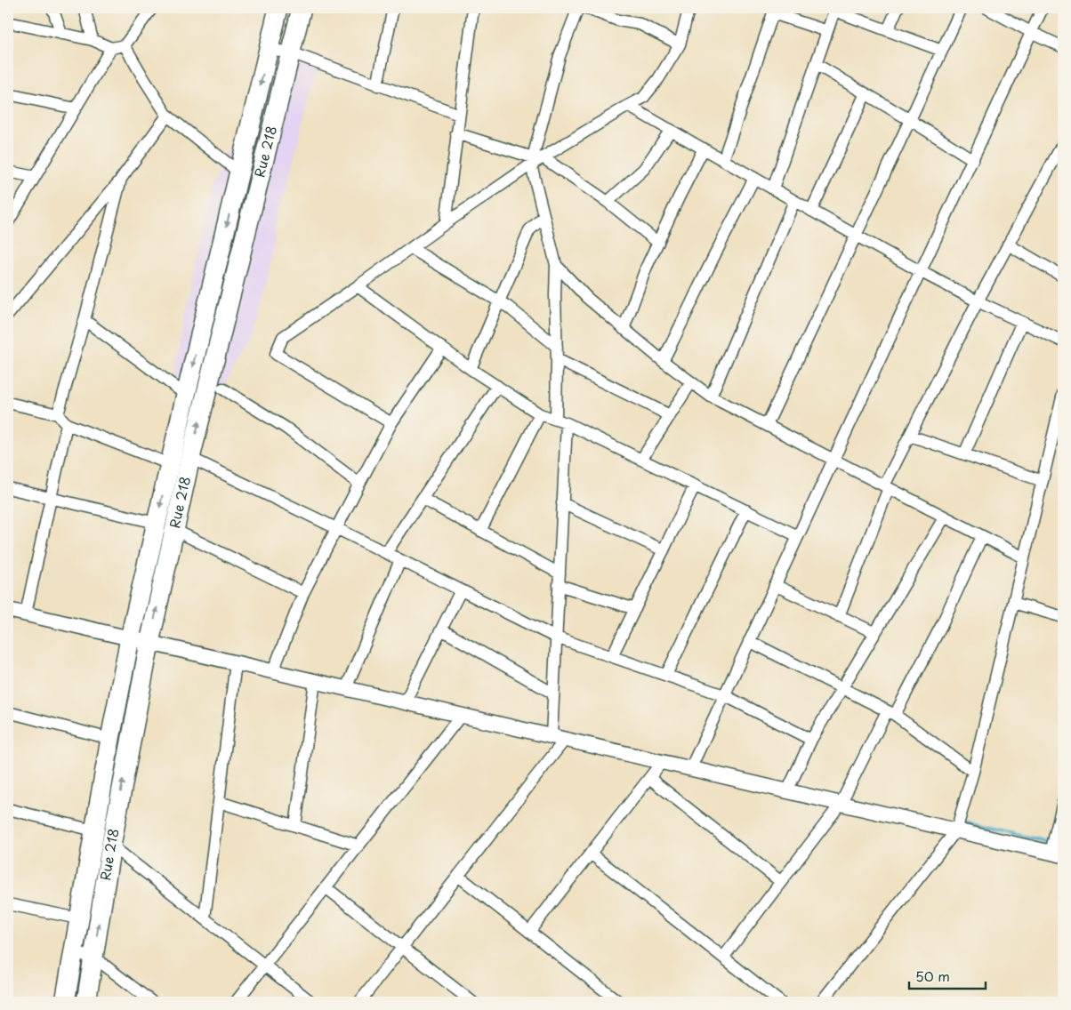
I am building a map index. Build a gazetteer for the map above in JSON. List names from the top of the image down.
{
  "streets": {
    "highway": ["Rue 218"]
  },
  "scale_bar": "50 m"
}
